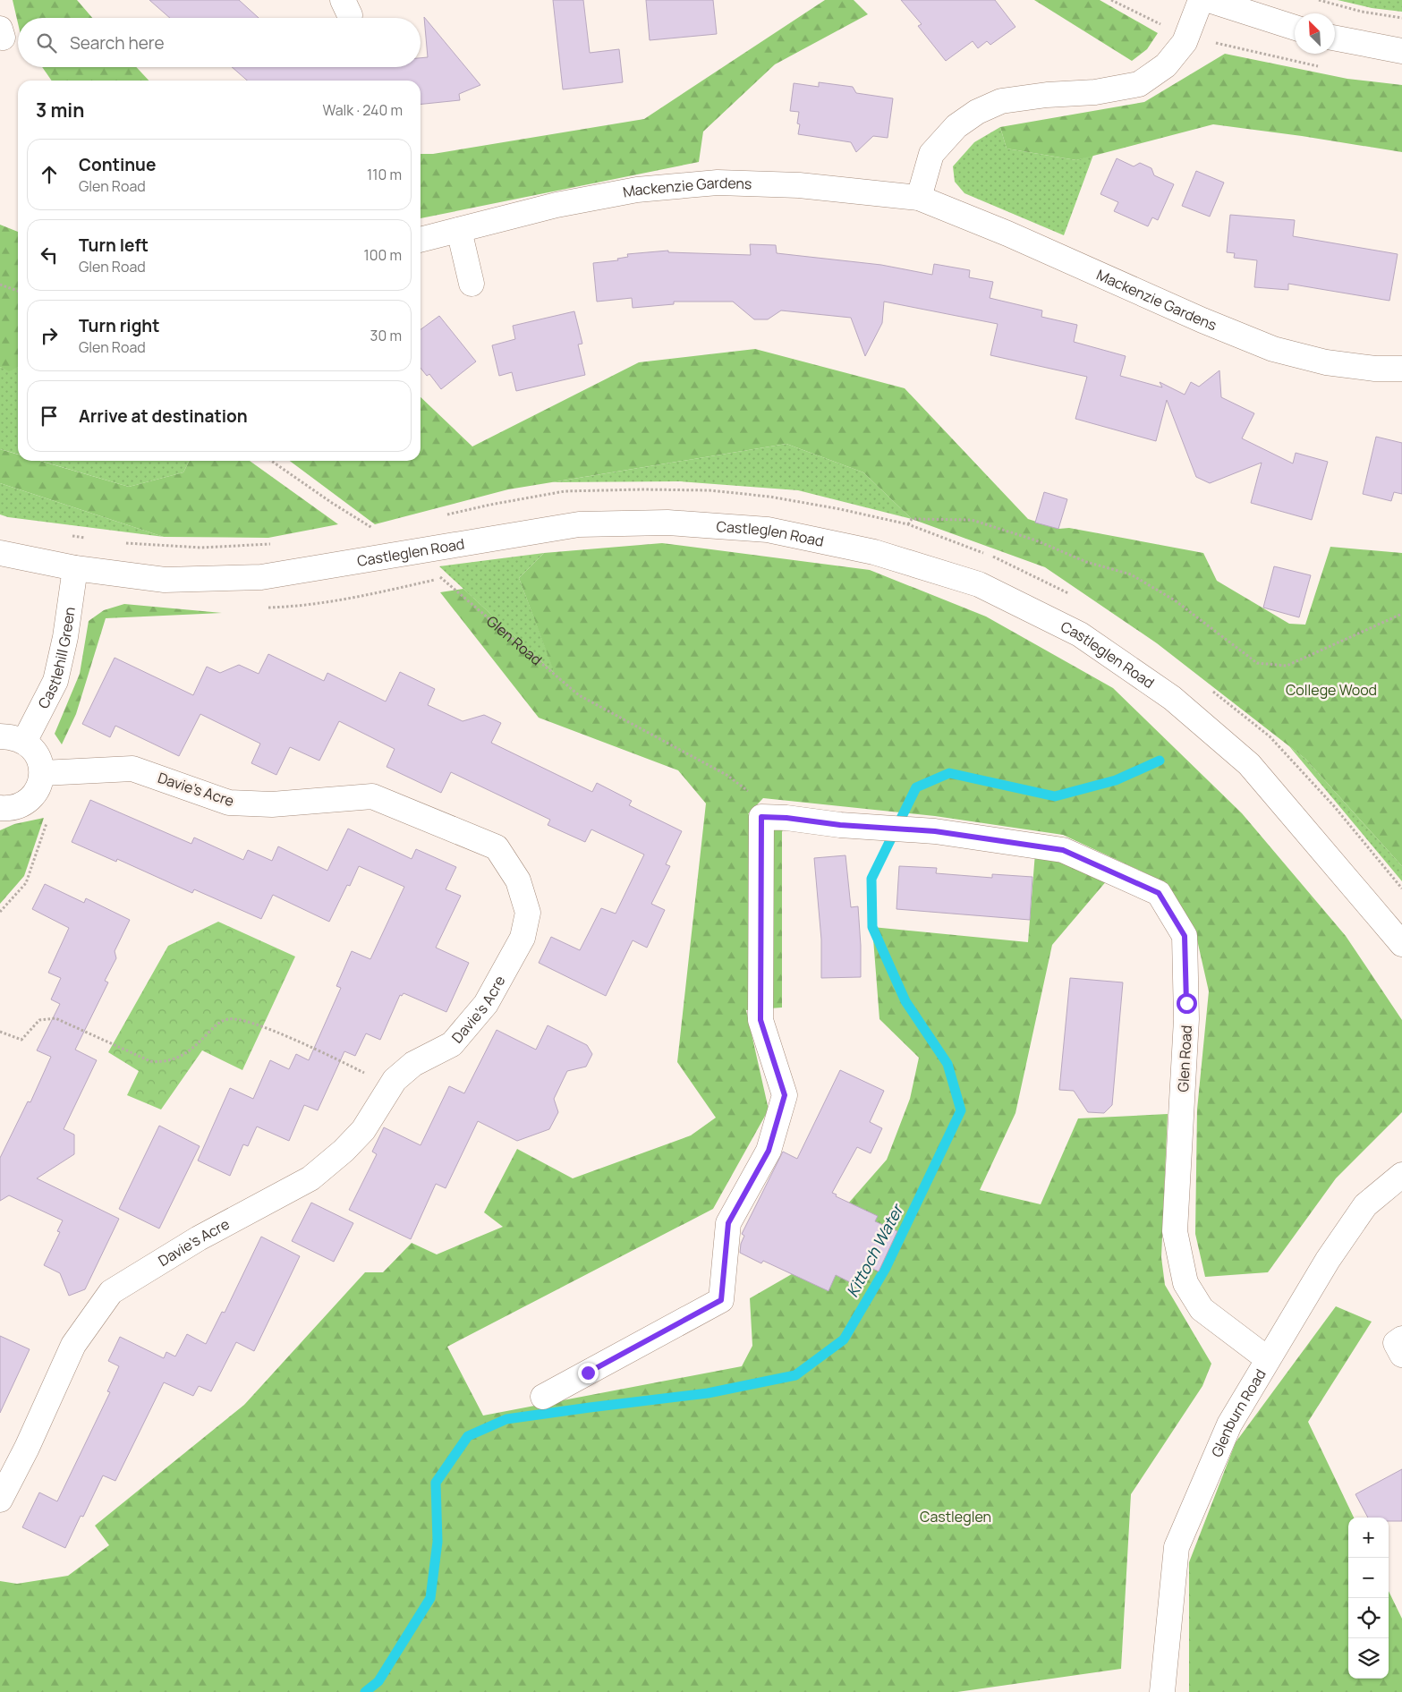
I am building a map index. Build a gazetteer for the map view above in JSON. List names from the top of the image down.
{
  "streets": {
    "street": [
      "Mackenzie Gardens",
      "Castleglen Road",
      "Glen Road",
      "Castlehill Green",
      "Davie's Acre",
      "Glenburn Road"
    ]
  },
  "crossings": [
    ["Castleglen Road", "Glen Road"],
    ["Castleglen Road", "Castlehill Green"],
    ["Glen Road", "Glenburn Road"]
  ],
  "water": ["Kittoch Water"],
  "parks": ["College Wood", "Castleglen"],
  "north": "top left",
  "page": {
    "search": "Search here",
    "heading": ["3 min", "Walk · 240 m"],
    "list": [
      ["Continue", "Glen Road", "110 m"],
      ["Turn left", "Glen Road", "100 m"],
      ["Turn right", "Glen Road", "30 m"],
      "Arrive at destination"
    ],
    "map_buttons": ["+", "−"]
  }
}
